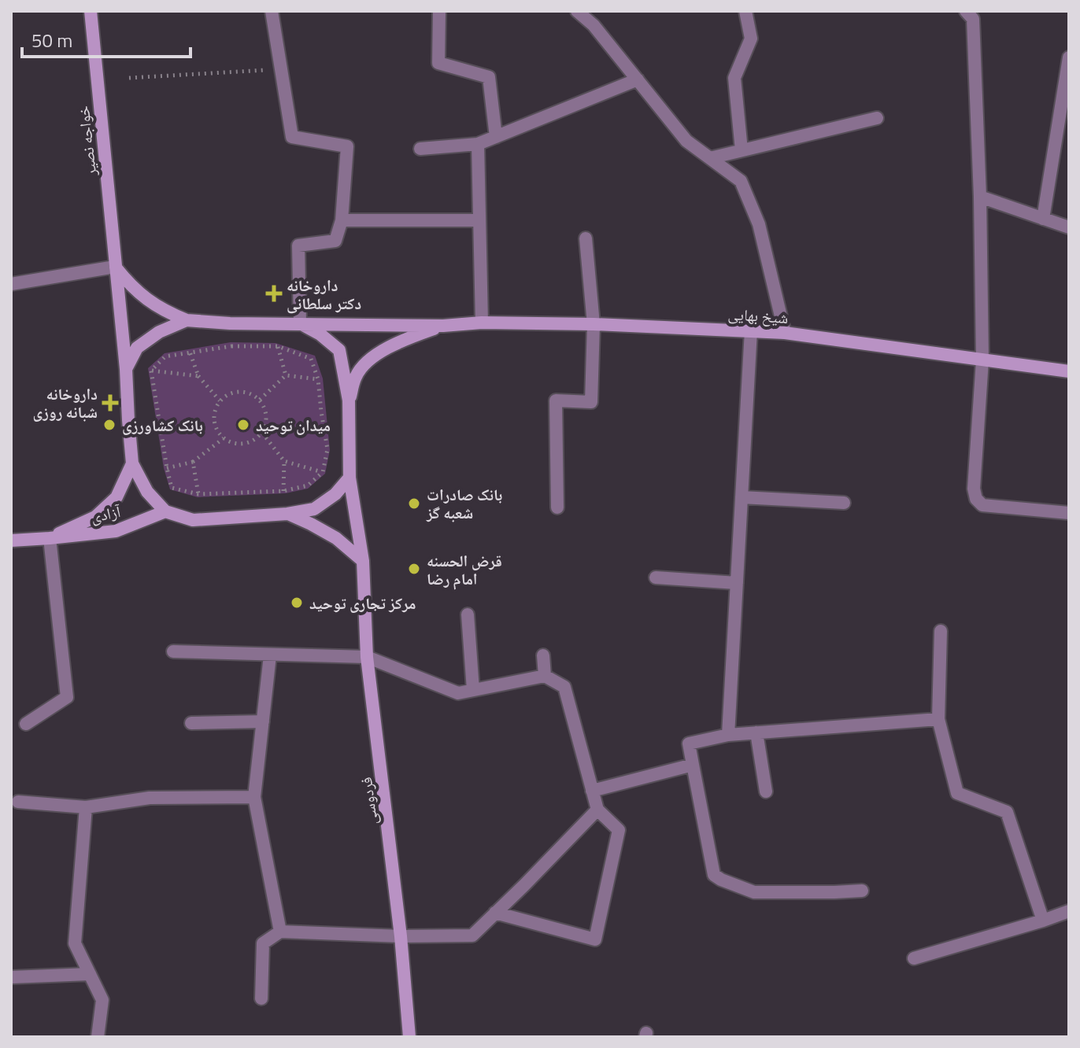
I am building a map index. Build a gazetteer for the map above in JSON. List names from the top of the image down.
{
  "streets": {
    "street": [
      "خواجه نصیر",
      "شیخ بهایی",
      "آزادی",
      "فردوسی"
    ]
  },
  "places": {
    "health": ["داروخانه دکتر سلطانی", "داروخانه شبانه روزی"],
    "other": [
      "بانک کشاورزی",
      "میدان توحید",
      "بانک صادرات شعبه گز",
      "قرض الحسنه امام رضا",
      "مرکز تجاری توحید"
    ]
  },
  "scale_bar": "50 m"
}
